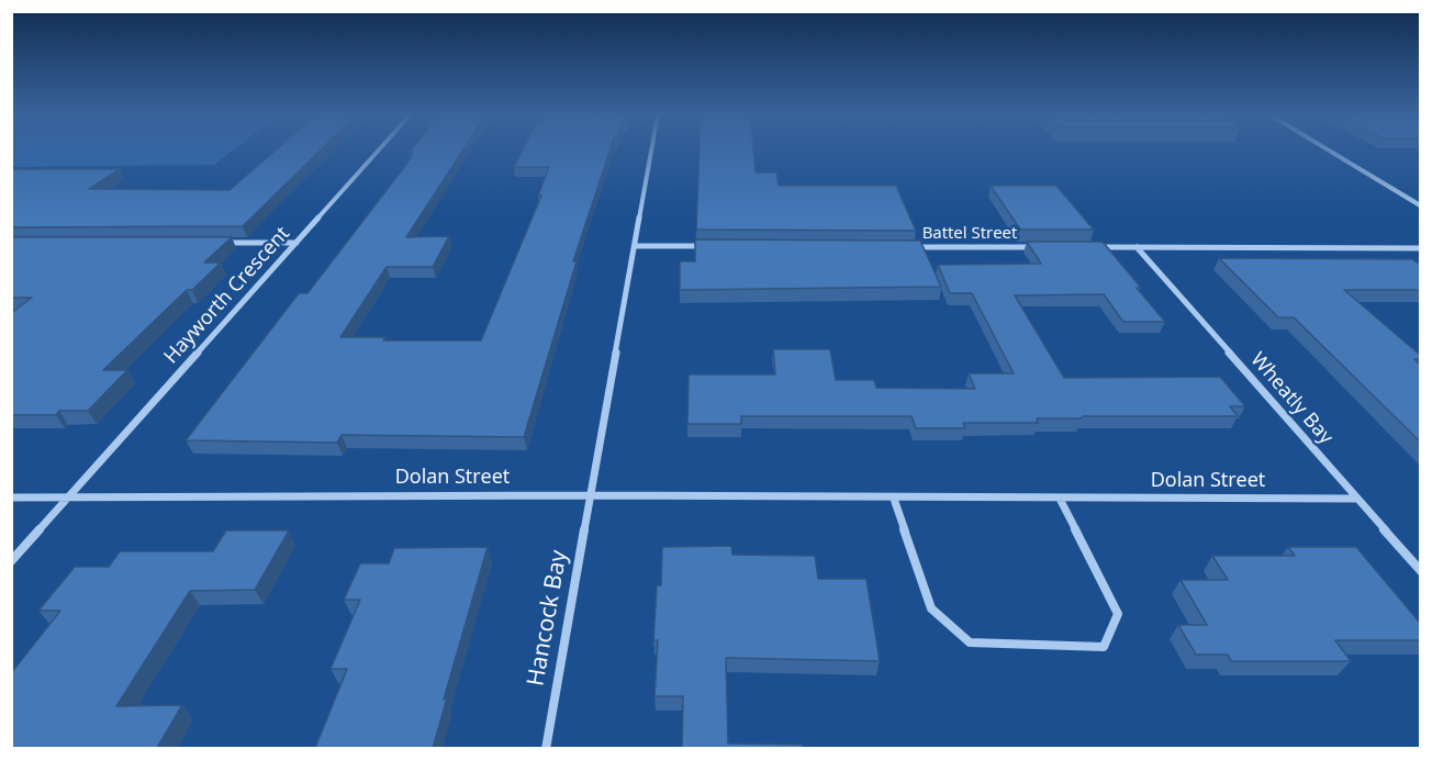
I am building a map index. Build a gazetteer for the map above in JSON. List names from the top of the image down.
{
  "streets": {
    "street": [
      "Battel Street",
      "Hayworth Crescent",
      "Wheatly Bay",
      "Dolan Street",
      "Hancock Bay"
    ]
  },
  "crossings": [
    ["Hayworth Crescent", "Dolan Street"],
    ["Wheatly Bay", "Dolan Street"],
    ["Dolan Street", "Hancock Bay"]
  ]
}
